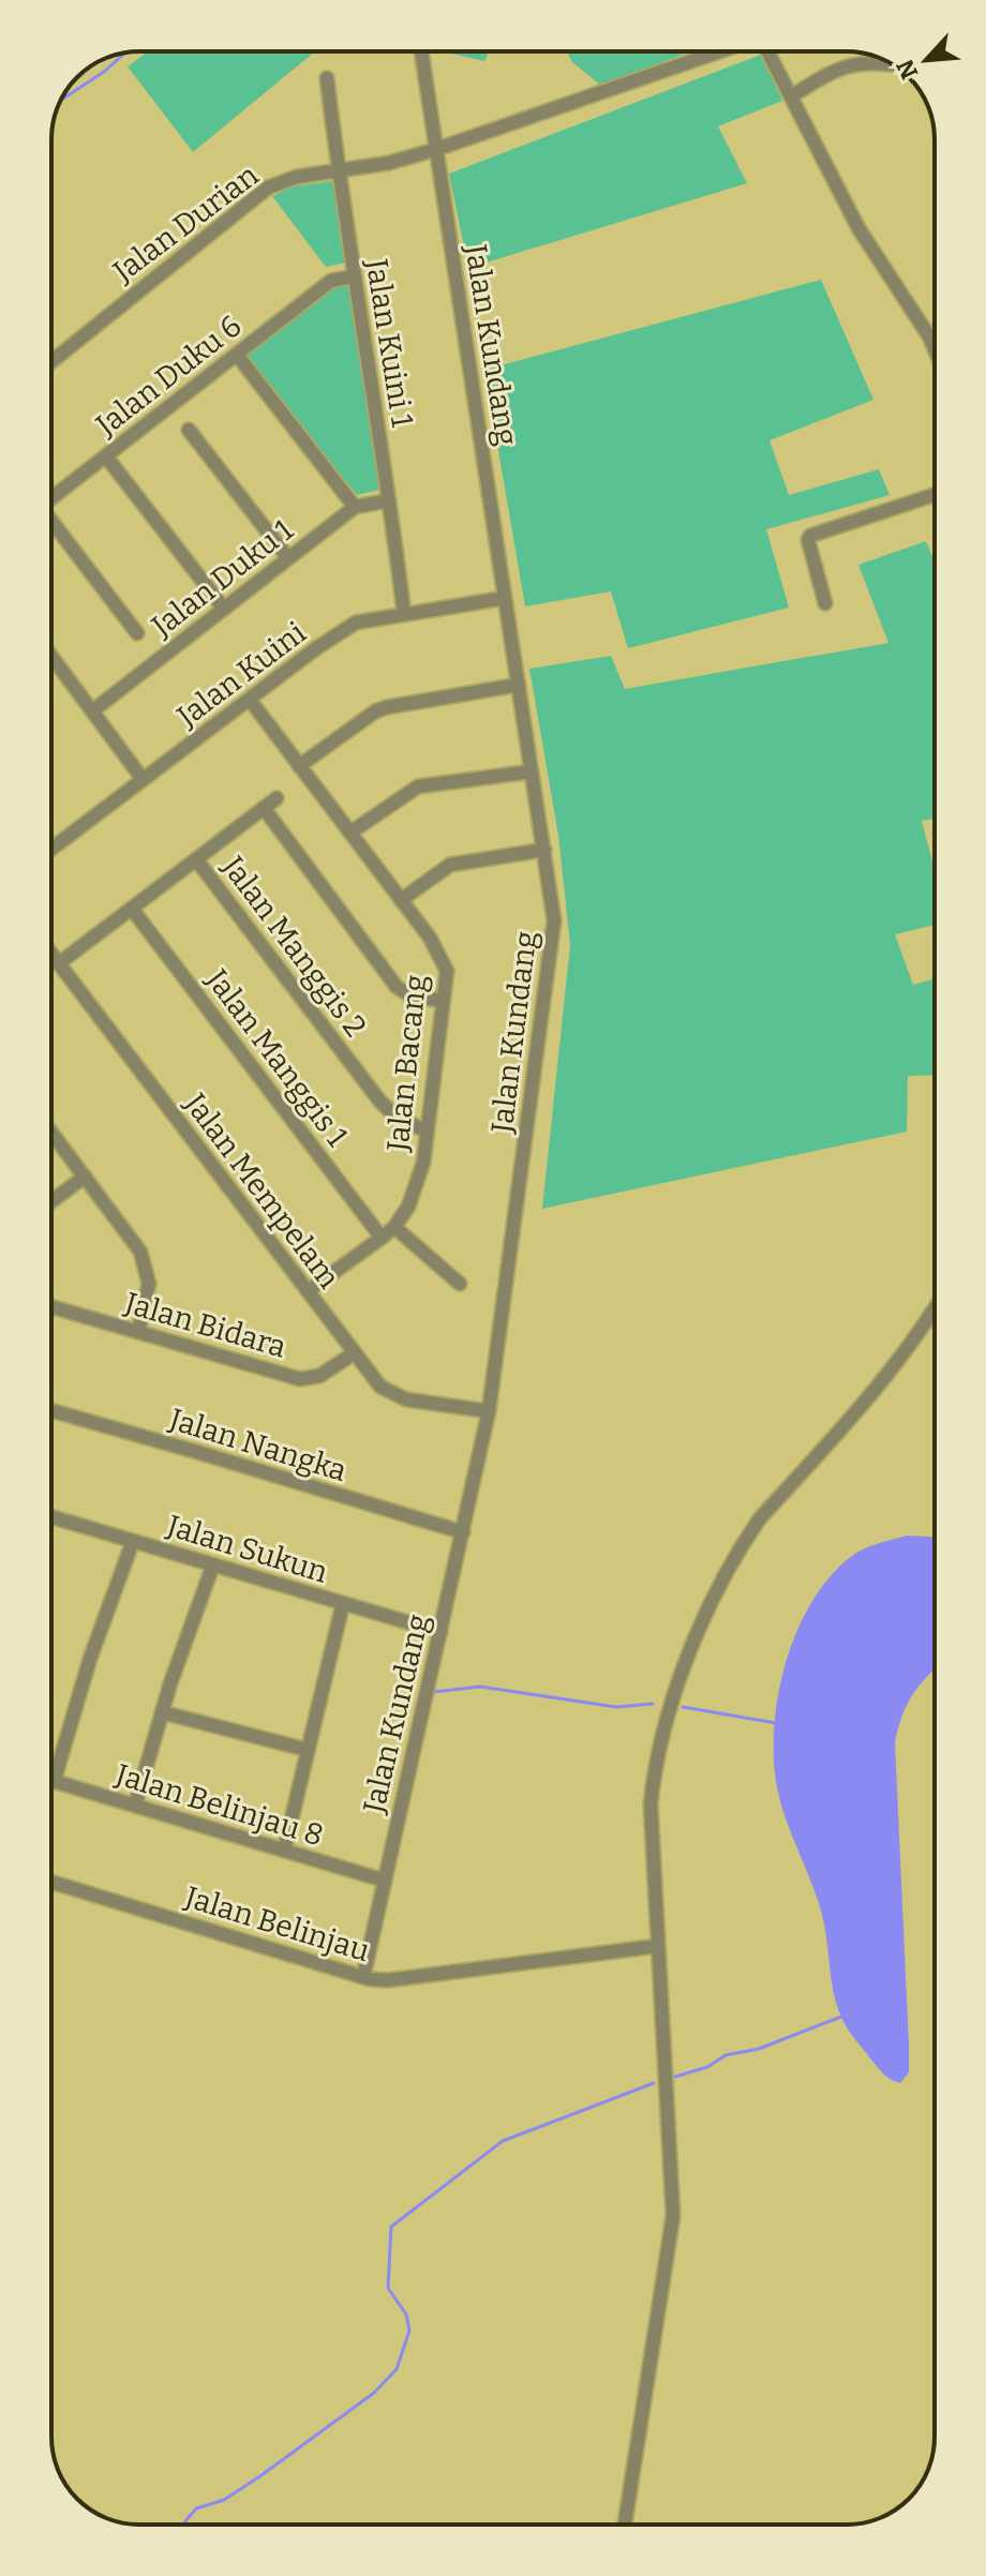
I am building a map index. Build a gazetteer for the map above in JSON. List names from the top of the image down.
{
  "streets": {
    "street": [
      "Jalan Durian",
      "Jalan Kuini 1",
      "Jalan Kundang",
      "Jalan Duku 6",
      "Jalan Duku 1",
      "Jalan Kuini",
      "Jalan Manggis 2",
      "Jalan Manggis 1",
      "Jalan Bacang",
      "Jalan Mempelam",
      "Jalan Bidara",
      "Jalan Nangka",
      "Jalan Sukun",
      "Jalan Belinjau 8",
      "Jalan Belinjau"
    ]
  },
  "crossings": [
    ["Jalan Durian", "Jalan Kuini 1"],
    ["Jalan Durian", "Jalan Kundang"],
    ["Jalan Kuini 1", "Jalan Duku 6"],
    ["Jalan Kuini 1", "Jalan Duku 1"],
    ["Jalan Kuini 1", "Jalan Kuini"],
    ["Jalan Kundang", "Jalan Kuini"],
    ["Jalan Kundang", "Jalan Mempelam"],
    ["Jalan Kundang", "Jalan Nangka"],
    ["Jalan Kundang", "Jalan Sukun"],
    ["Jalan Kundang", "Jalan Belinjau 8"],
    ["Jalan Kundang", "Jalan Belinjau"],
    ["Jalan Kuini", "Jalan Bacang"],
    ["Jalan Manggis 2", "Jalan Bacang"],
    ["Jalan Manggis 1", "Jalan Bacang"],
    ["Jalan Bacang", "Jalan Mempelam"],
    ["Jalan Mempelam", "Jalan Bidara"]
  ],
  "north": "bottom left"
}
